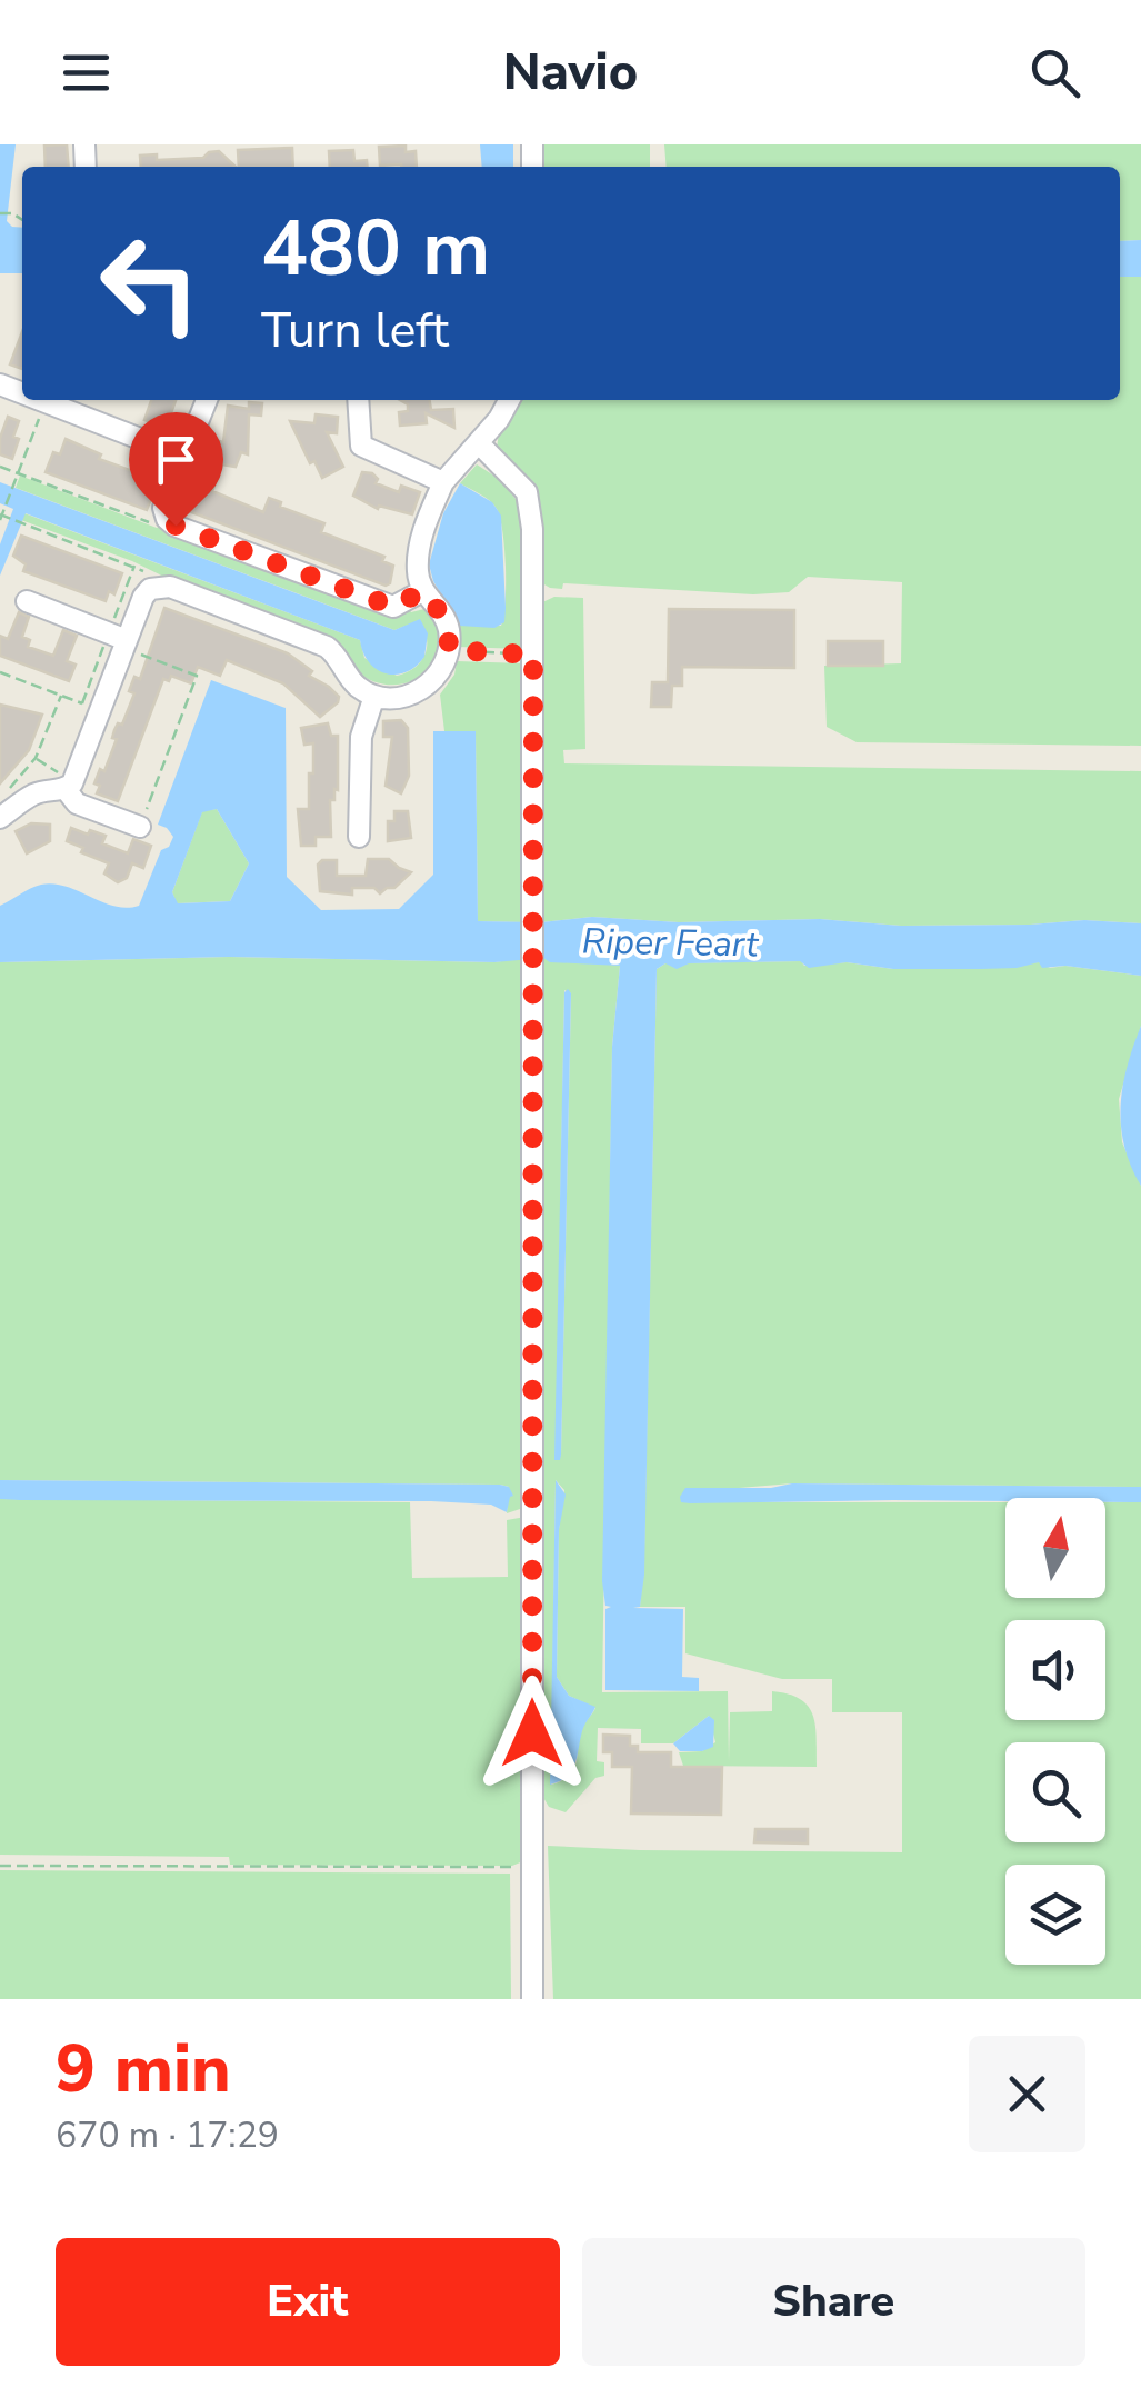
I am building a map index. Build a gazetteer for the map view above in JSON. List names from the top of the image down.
{
  "water": ["Riper Feart"],
  "north": "top",
  "page": {
    "header": "Navio",
    "turn": ["480 m", "Turn left"],
    "heading": ["9 min", "670 m · 17:29"],
    "buttons": ["Exit", "Share"]
  }
}
